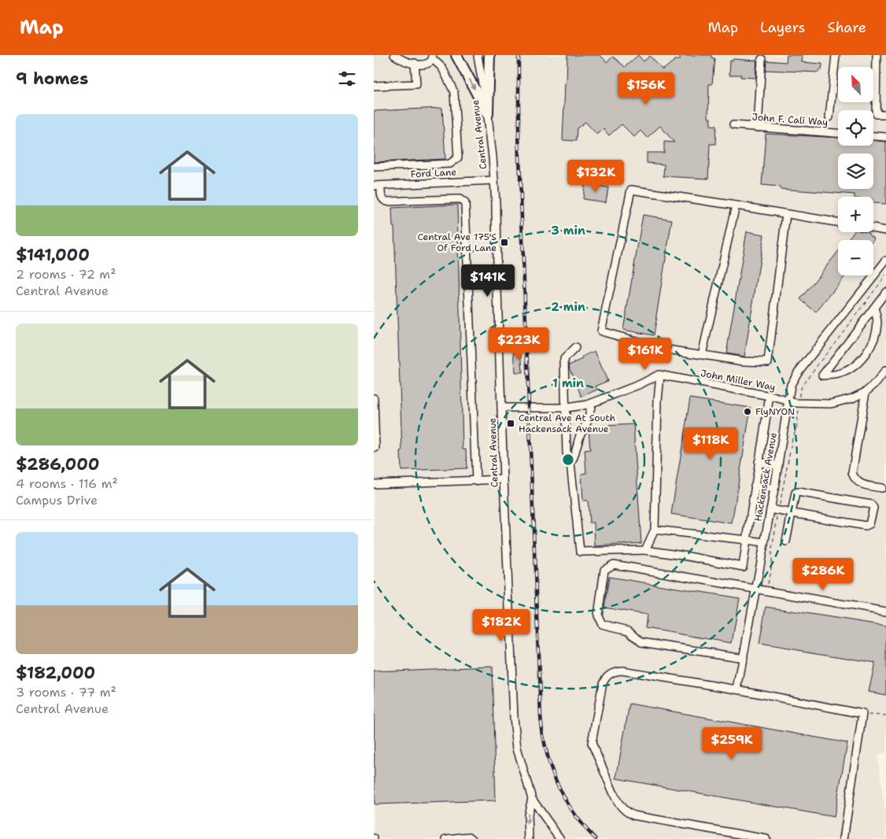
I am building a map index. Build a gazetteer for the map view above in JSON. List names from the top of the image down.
{
  "streets": {
    "street": [
      "John F. Cali Way",
      "Central Avenue",
      "Ford Lane",
      "John Miller Way",
      "Hackensack Avenue"
    ]
  },
  "crossings": [
    ["Central Avenue", "Ford Lane"],
    ["John Miller Way", "Hackensack Avenue"]
  ],
  "places": {
    "transit": ["Central Ave 175'S Of Ford Lane", "Central Ave At South Hackensack Avenue"],
    "other": ["FlyNYON"]
  },
  "north": "top left",
  "page": {
    "header": "Map",
    "nav": ["Map", "Layers", "Share"],
    "heading": "9 homes",
    "map_buttons": ["+", "−"],
    "price": [
      "$156K",
      "$132K",
      "$141K",
      "$223K",
      "$161K",
      "$118K",
      "$286K",
      "$182K",
      "$259K"
    ],
    "list": [
      {
        "name": "$141,000",
        "note": "2 rooms · 72 m² · Central Avenue"
      },
      {
        "name": "$286,000",
        "note": "4 rooms · 116 m² · Campus Drive"
      },
      {
        "name": "$182,000",
        "note": "3 rooms · 77 m² · Central Avenue"
      }
    ]
  },
  "rings": ["3 min", "2 min", "1 min"]
}
